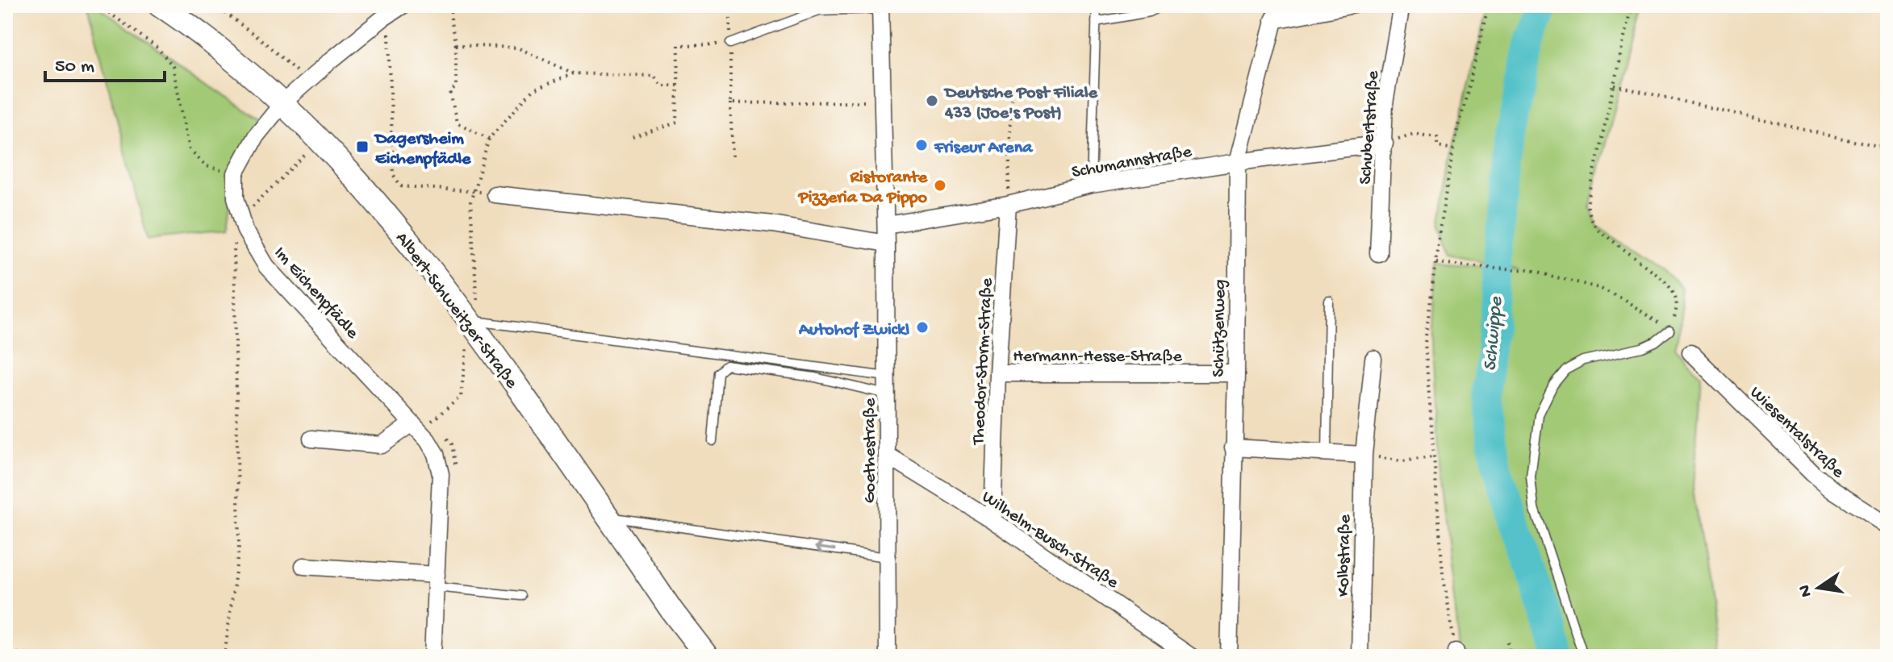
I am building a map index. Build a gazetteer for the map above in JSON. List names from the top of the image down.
{
  "streets": {
    "street": [
      "Schubertstraße",
      "Schumannstraße",
      "Im Eichenpfädle",
      "Albert-Schweitzer-Straße",
      "Schützenweg",
      "Hermann-Hesse-Straße",
      "Theodor-Storm-Straße",
      "Wiesentalstraße",
      "Goethestraße",
      "Wilhelm-Busch-Straße",
      "Kolbstraße"
    ]
  },
  "crossings": [
    ["Schubertstraße", "Schumannstraße"],
    ["Schumannstraße", "Schützenweg"],
    ["Schumannstraße", "Theodor-Storm-Straße"],
    ["Schumannstraße", "Goethestraße"],
    ["Schützenweg", "Hermann-Hesse-Straße"],
    ["Hermann-Hesse-Straße", "Theodor-Storm-Straße"],
    ["Theodor-Storm-Straße", "Wilhelm-Busch-Straße"],
    ["Goethestraße", "Wilhelm-Busch-Straße"]
  ],
  "water": ["Schwippe"],
  "places": {
    "other": [
      "Deutsche Post Filiale 433 (Joe's Post)",
      "Friseur Arena",
      "Ristorante Pizzeria Da Pippo",
      "Autohof Zwickl"
    ],
    "transit": ["Dagersheim Eichenpfädle"]
  },
  "scale_bar": "50 m",
  "north": "left"
}
